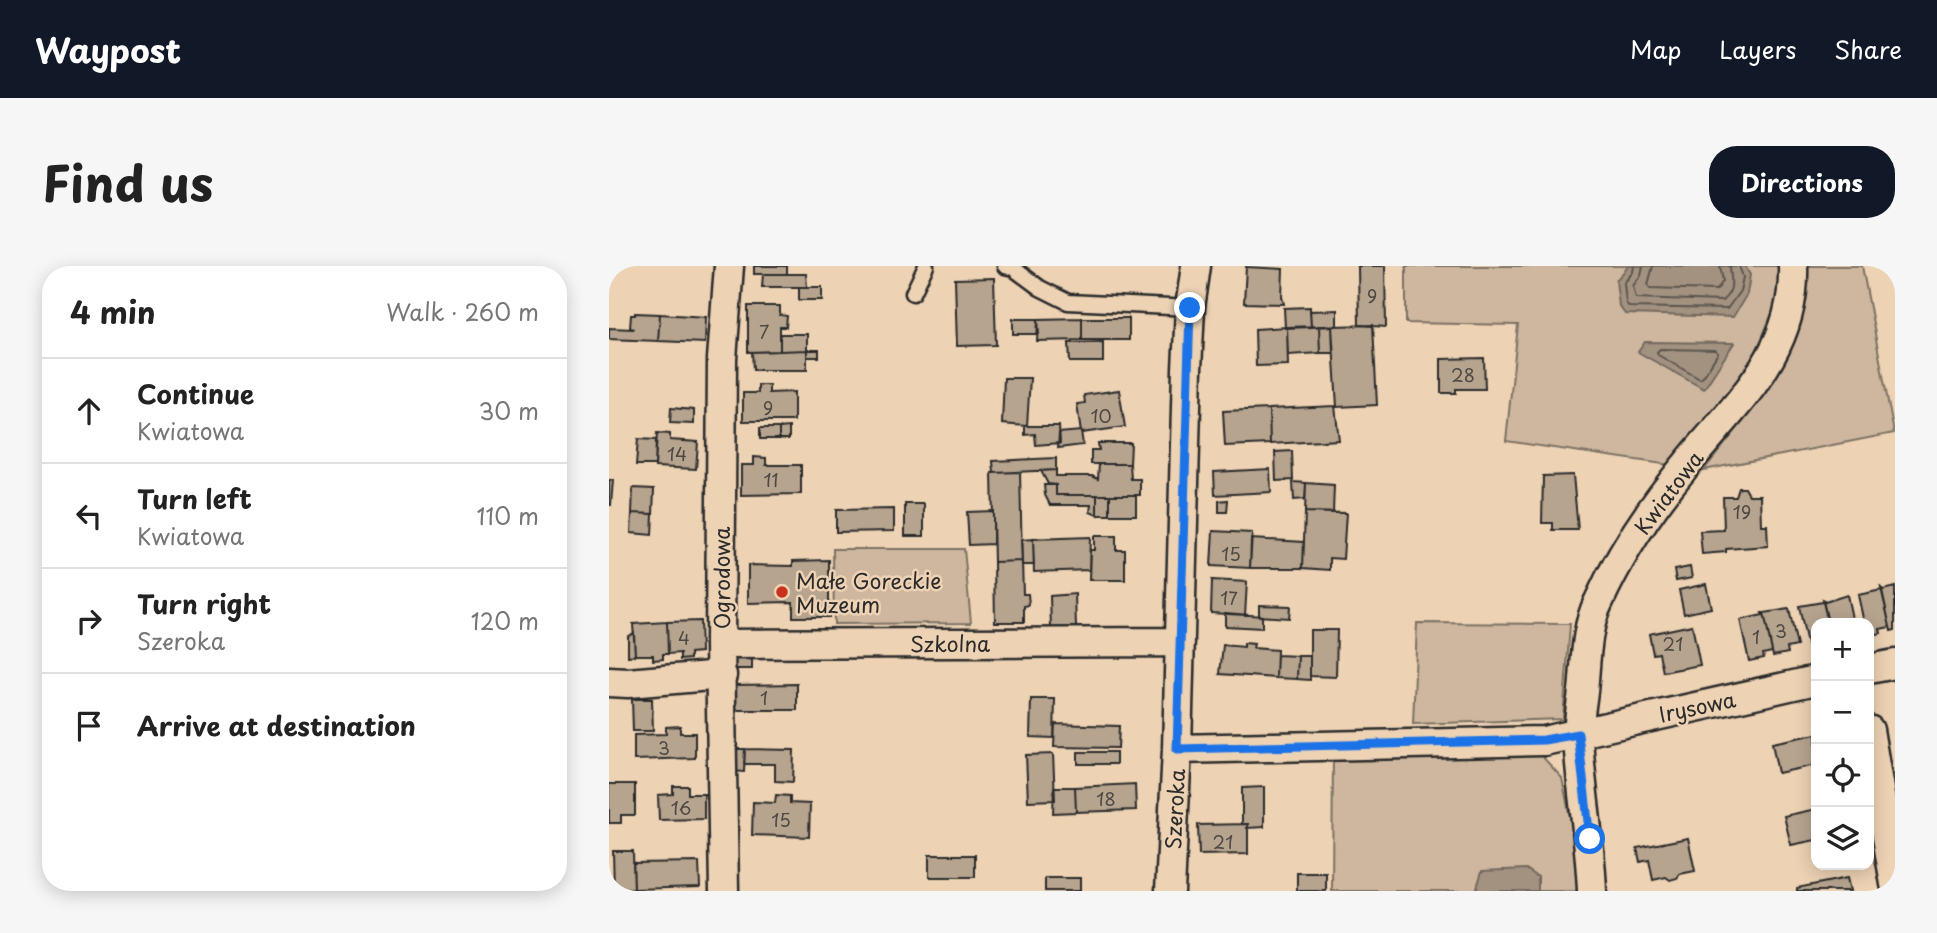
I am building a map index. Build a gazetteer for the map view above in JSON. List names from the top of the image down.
{
  "streets": {
    "street": [
      "Kwiatowa",
      "Ogrodowa",
      "Szkolna",
      "Irysowa",
      "Szeroka"
    ]
  },
  "crossings": [
    ["Kwiatowa", "Irysowa"],
    ["Ogrodowa", "Szkolna"],
    ["Szkolna", "Szeroka"]
  ],
  "places": ["Małe Goreckie Muzeum"],
  "house_numbers": [
    "9",
    "7",
    "28",
    "9",
    "10",
    "14",
    "11",
    "19",
    "15",
    "17",
    "3",
    "1",
    "4",
    "21",
    "1",
    "3",
    "18",
    "16",
    "15",
    "21"
  ],
  "page": {
    "header": "Waypost",
    "nav": ["Map", "Layers", "Share"],
    "title": "Find us",
    "buttons": "Directions",
    "heading": ["4 min", "Walk · 260 m"],
    "list": [
      ["Continue", "Kwiatowa", "30 m"],
      ["Turn left", "Kwiatowa", "110 m"],
      ["Turn right", "Szeroka", "120 m"],
      "Arrive at destination"
    ],
    "map_buttons": ["+", "−"]
  }
}
